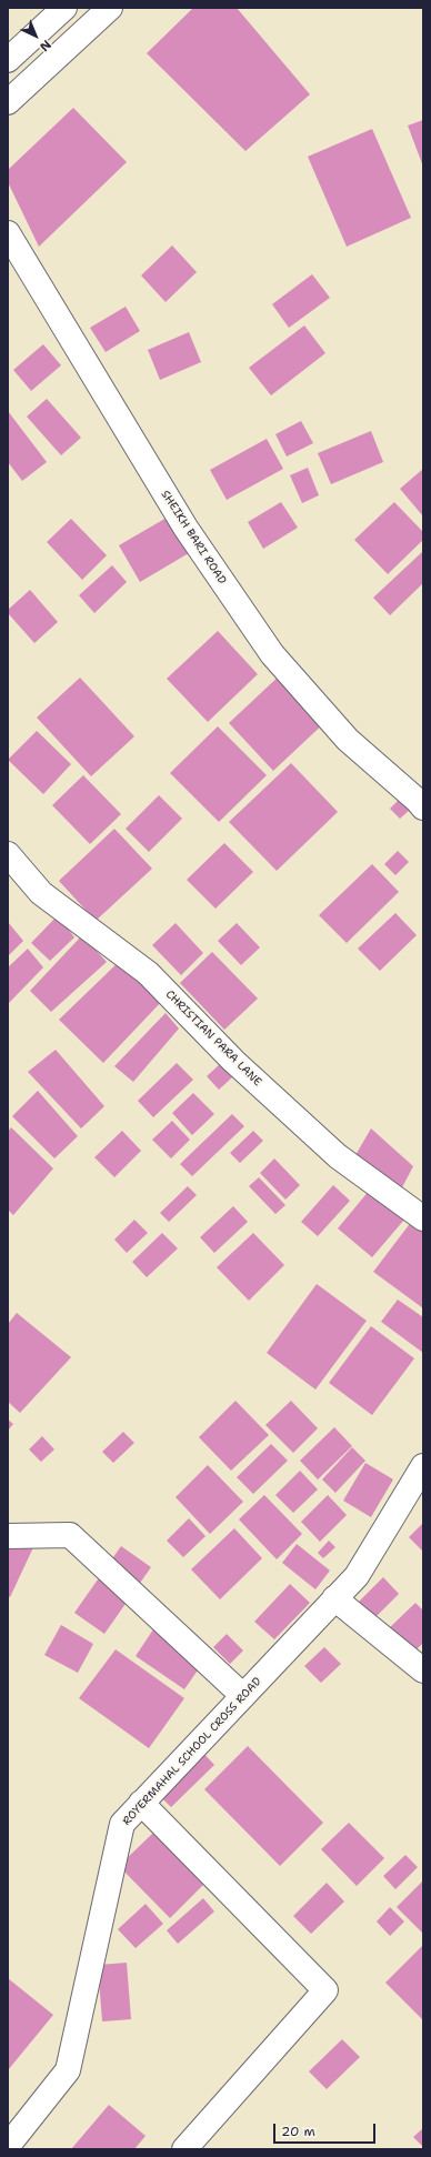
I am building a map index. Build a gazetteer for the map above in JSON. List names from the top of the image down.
{
  "streets": {
    "street": ["SHEIKH BARI ROAD", "CHRISTIAN PARA LANE", "ROYERMAHAL SCHOOL CROSS ROAD"]
  },
  "scale_bar": "20 m",
  "north": "bottom right"
}
